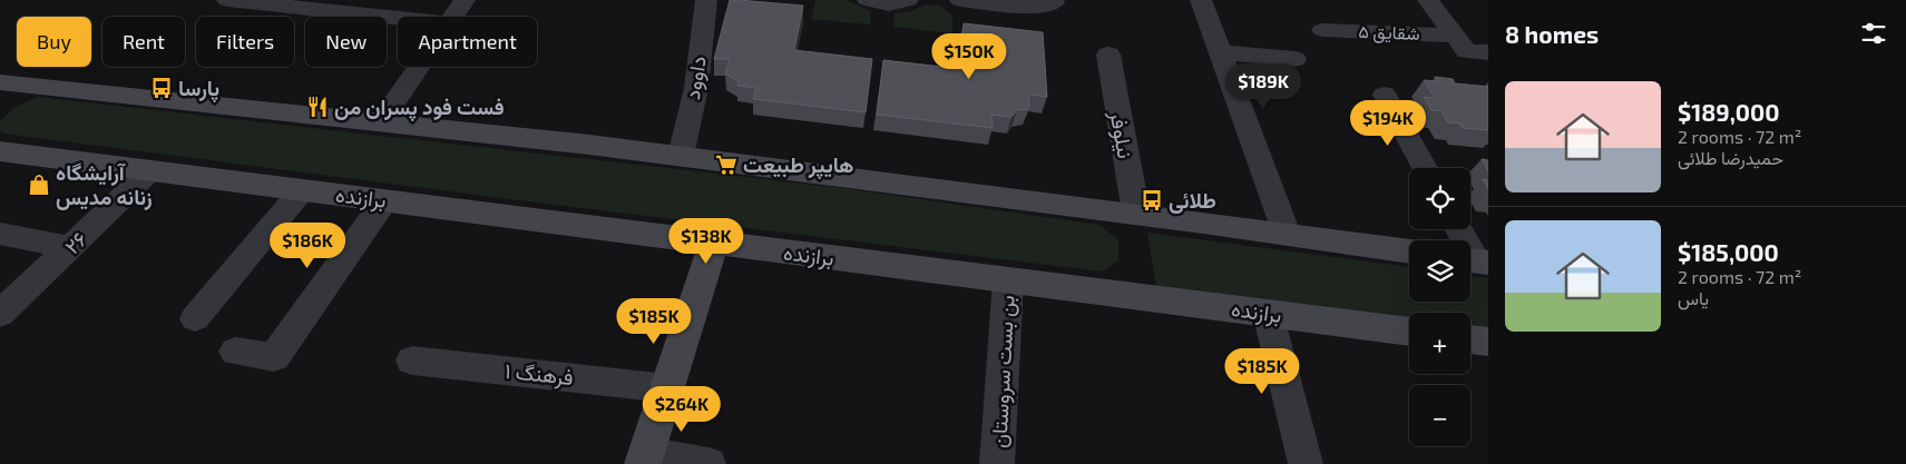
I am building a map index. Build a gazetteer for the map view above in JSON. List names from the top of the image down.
{
  "streets": {
    "main road": ["برازنده"],
    "street": [
      "شقایق ۵",
      "داوود",
      "نیلوفر",
      "۲۶",
      "بن بست سروستان",
      "فرهنگ ۱"
    ]
  },
  "crossings": [
    ["برازنده", "۲۶"],
    ["برازنده", "بن بست سروستان"]
  ],
  "places": {
    "bus stop": ["پارسا", "طلائی"],
    "restaurant": ["فست فود پسران من"],
    "supermarket": ["هایپر طبیعت"],
    "shop": ["آرایشگاه زنانه مدیس"]
  },
  "page": {
    "heading": "8 homes",
    "chip": [
      "Buy",
      "Rent",
      "Filters",
      "New",
      "Apartment"
    ],
    "price": [
      "$150K",
      "$189K",
      "$194K",
      "$138K",
      "$186K",
      "$185K",
      "$185K",
      "$264K"
    ],
    "list": [
      {
        "name": "$189,000",
        "note": "2 rooms · 72 m² · حمیدرضا طلائی"
      },
      {
        "name": "$185,000",
        "note": "2 rooms · 72 m² · یاس"
      }
    ],
    "map_buttons": ["+", "−"]
  }
}
